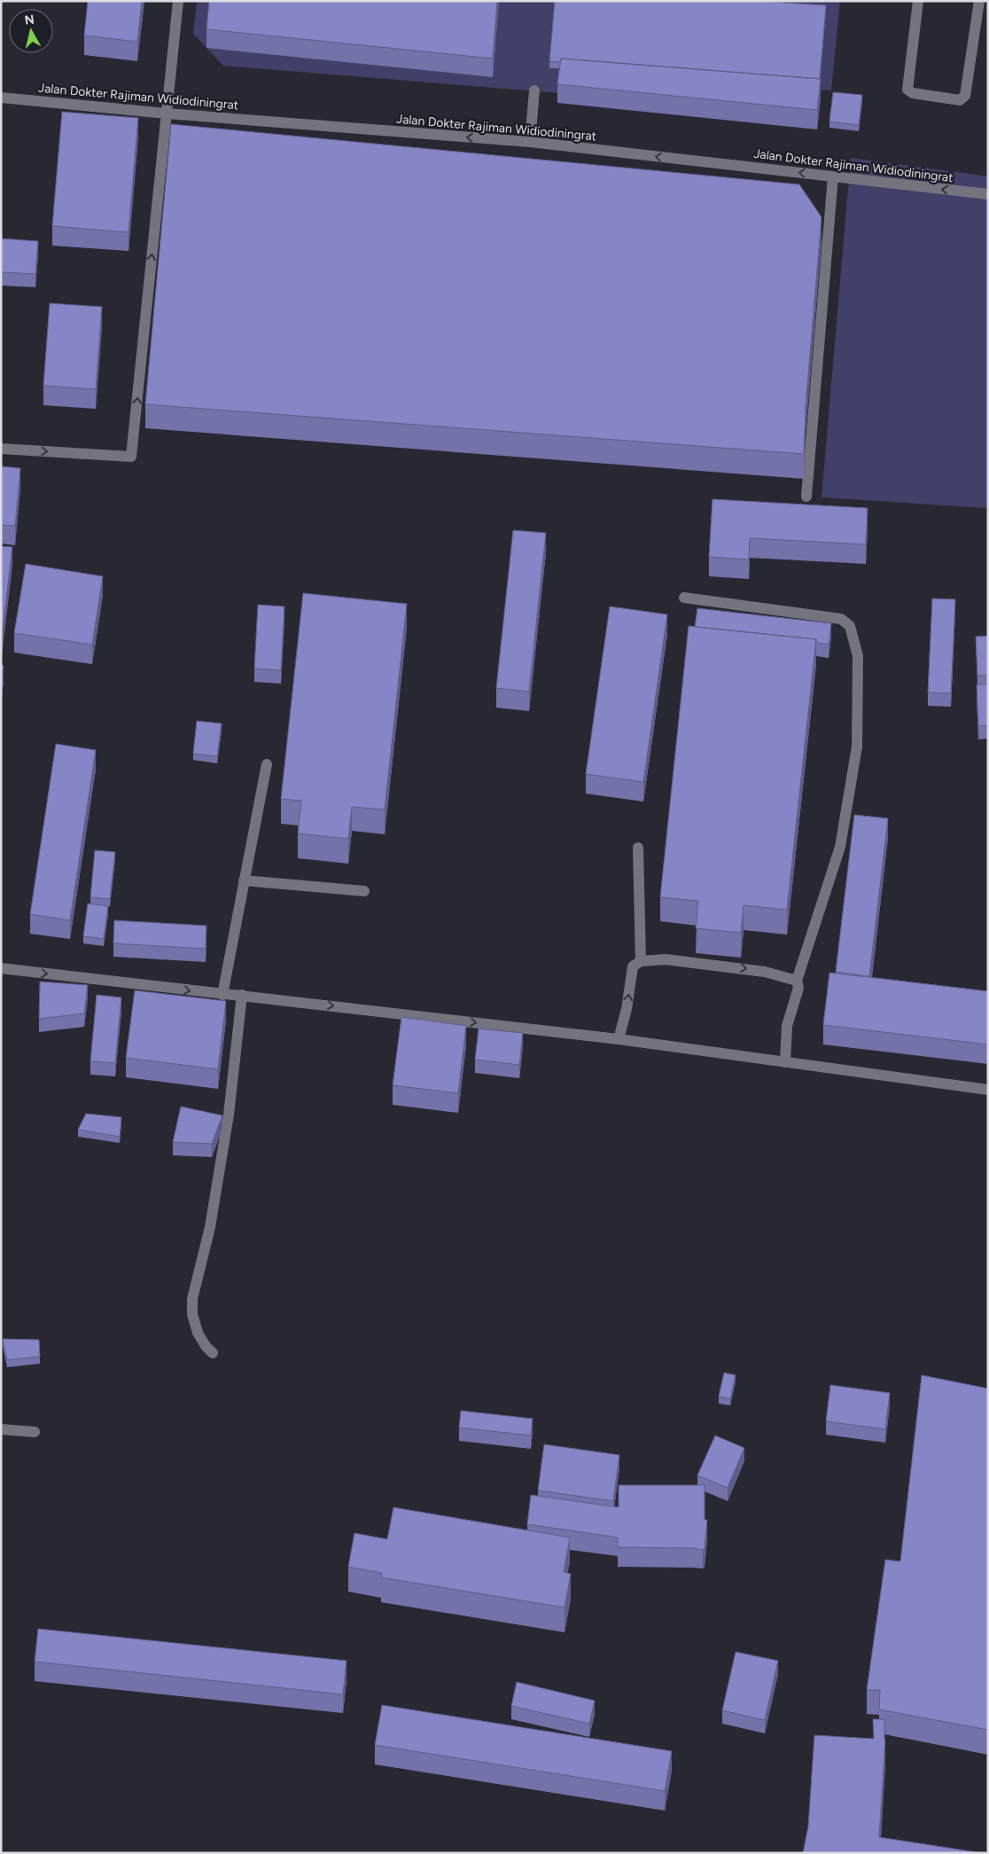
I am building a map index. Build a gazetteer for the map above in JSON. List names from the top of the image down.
{
  "streets": {
    "street": ["Jalan Dokter Rajiman Widiodiningrat"]
  },
  "one_way": ["Jalan Dokter Rajiman Widiodiningrat"],
  "north": "top"
}
